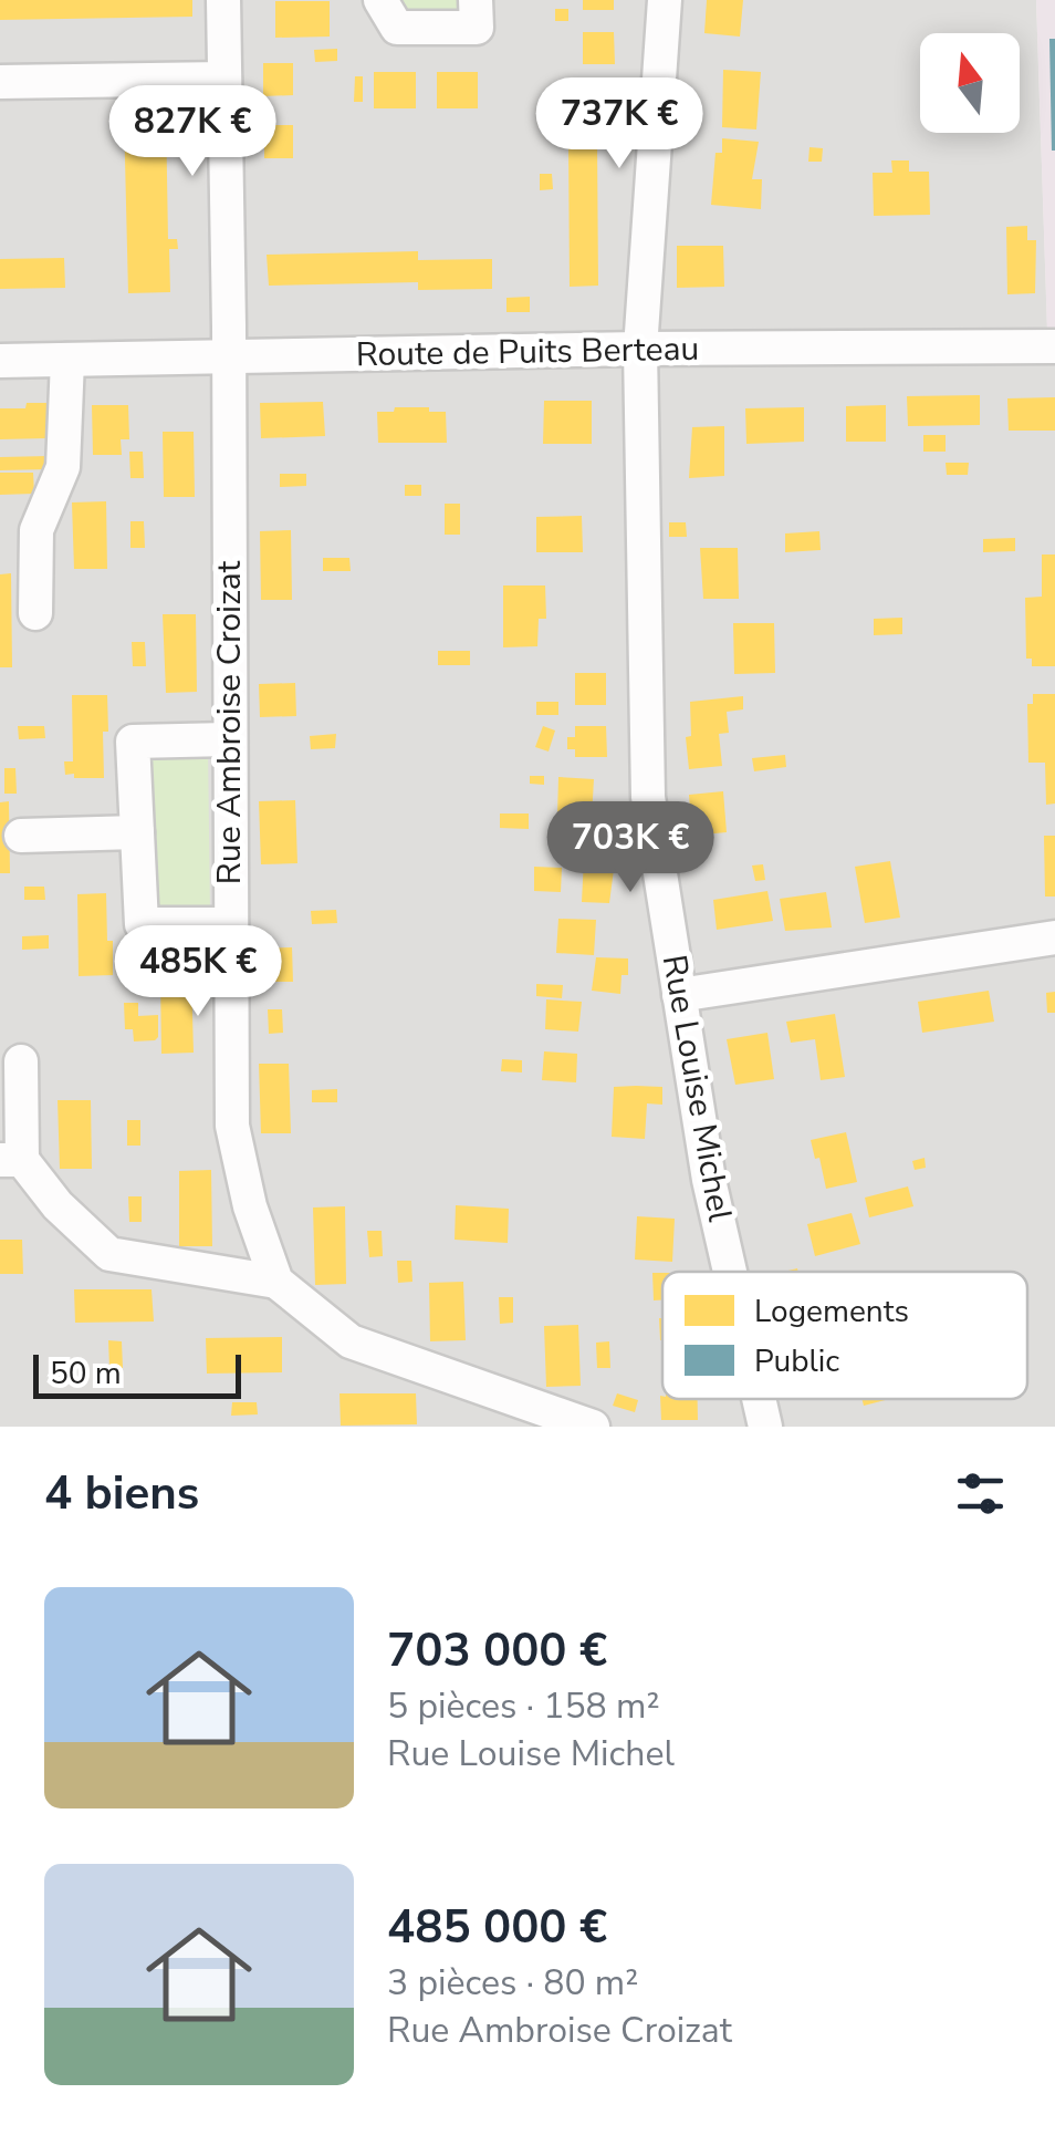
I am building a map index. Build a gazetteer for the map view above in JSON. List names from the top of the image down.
{
  "streets": {
    "street": ["Route de Puits Berteau", "Rue Ambroise Croizat", "Rue Louise Michel"]
  },
  "crossings": [
    ["Route de Puits Berteau", "Rue Ambroise Croizat"],
    ["Route de Puits Berteau", "Rue Louise Michel"]
  ],
  "legend": ["Logements", "Public"],
  "scale_bar": "50 m",
  "north": "top",
  "page": {
    "price": [
      "737K €",
      "827K €",
      "703K €",
      "485K €"
    ],
    "scale": "50 m",
    "heading": "4 biens",
    "list": [
      {
        "name": "703 000 €",
        "note": "5 pièces · 158 m² · Rue Louise Michel"
      },
      {
        "name": "485 000 €",
        "note": "3 pièces · 80 m² · Rue Ambroise Croizat"
      }
    ]
  }
}
